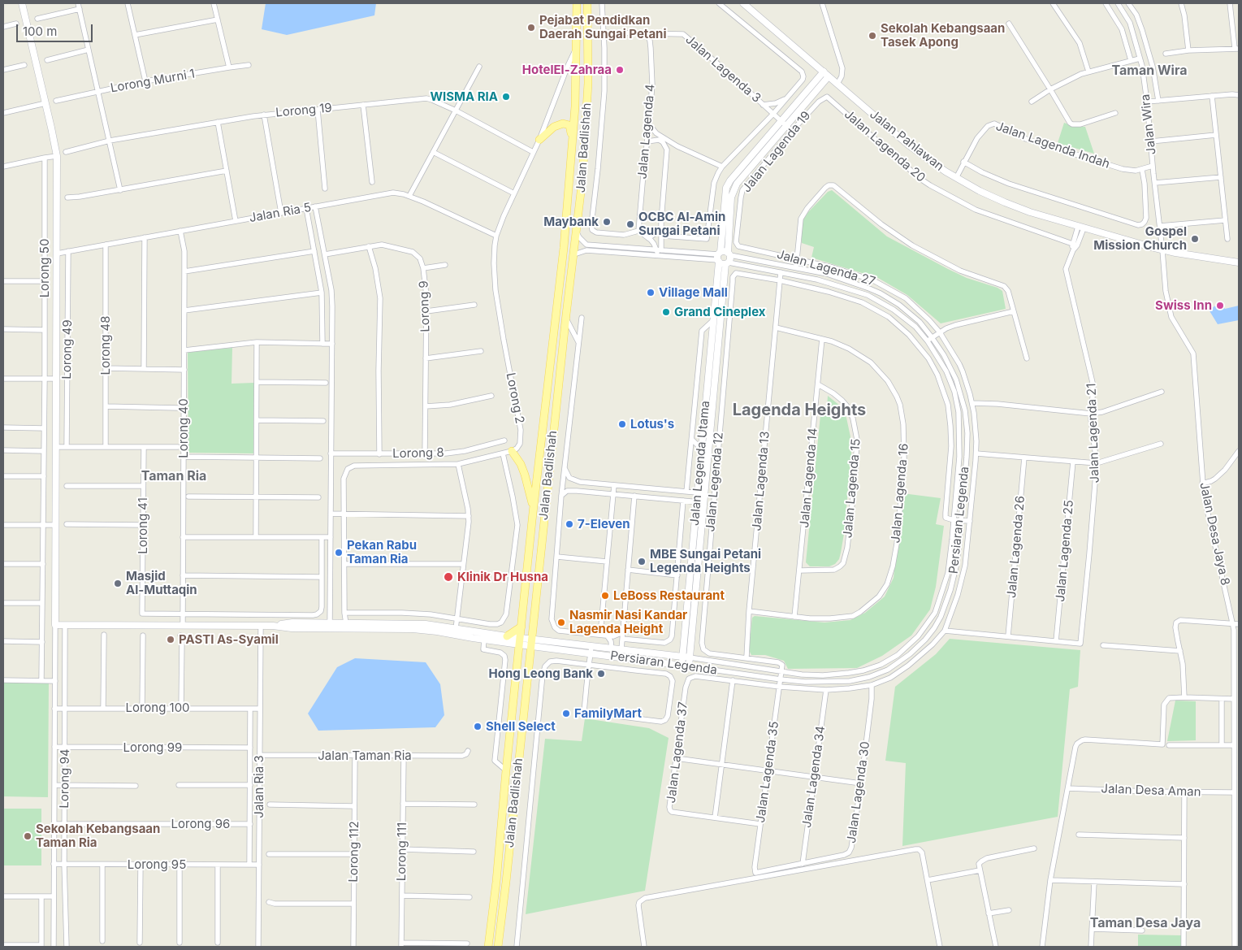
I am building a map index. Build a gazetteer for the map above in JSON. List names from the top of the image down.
{
  "streets": {
    "main road": ["Jalan Badlishah"],
    "street": [
      "Jalan Lagenda 3",
      "Lorong Murni 1",
      "Lorong 19",
      "Jalan Wira",
      "Jalan Lagenda 4",
      "Jalan Pahlawan",
      "Jalan Lagenda Indah",
      "Jalan Lagenda 20",
      "Jalan Lagenda 19",
      "Jalan Ria 5",
      "Lorong 50",
      "Jalan Lagenda 27",
      "Lorong 9",
      "Lorong 48",
      "Lorong 49",
      "Lorong 2",
      "Lorong 40",
      "Jalan Lagenda 21",
      "Lorong 8",
      "Jalan Legenda Utama",
      "Jalan Lagenda 14",
      "Jalan Lagenda 13",
      "Jalan Legenda 12",
      "Jalan Lagenda 15",
      "Jalan Lagenda 16",
      "Persiaran Legenda",
      "Lorong 41",
      "Jalan Desa Jaya 8",
      "Jalan Lagenda 26",
      "Jalan Lagenda 25",
      "Lorong 100",
      "Lorong 99",
      "Jalan Lagenda 37",
      "Jalan Taman Ria",
      "Jalan Lagenda 35",
      "Jalan Lagenda 34",
      "Lorong 94",
      "Jalan Ria 3",
      "Jalan Desa Aman",
      "Jalan Lagenda 30",
      "Lorong 96",
      "Lorong 112",
      "Lorong 111",
      "Lorong 95"
    ]
  },
  "crossings": [
    ["Jalan Lagenda 3", "Jalan Lagenda 4"],
    ["Jalan Lagenda 3", "Jalan Lagenda 19"],
    ["Jalan Lagenda 3", "Jalan Legenda Utama"],
    ["Lorong 19", "Lorong 2"],
    ["Jalan Wira", "Jalan Pahlawan"],
    ["Jalan Wira", "Jalan Lagenda Indah"],
    ["Jalan Wira", "Jalan Desa Jaya 8"],
    ["Jalan Pahlawan", "Jalan Lagenda Indah"],
    ["Jalan Pahlawan", "Jalan Lagenda 21"],
    ["Jalan Pahlawan", "Jalan Desa Jaya 8"],
    ["Jalan Lagenda 20", "Jalan Lagenda 19"],
    ["Jalan Lagenda 20", "Jalan Lagenda 21"],
    ["Jalan Badlishah", "Lorong 2"],
    ["Jalan Badlishah", "Persiaran Legenda"],
    ["Jalan Lagenda 19", "Jalan Lagenda 27"],
    ["Jalan Ria 5", "Lorong 48"],
    ["Jalan Ria 5", "Lorong 49"],
    ["Jalan Ria 5", "Lorong 2"],
    ["Jalan Ria 5", "Lorong 40"],
    ["Jalan Lagenda 27", "Jalan Lagenda 37"],
    ["Jalan Lagenda 27", "Jalan Lagenda 35"],
    ["Jalan Lagenda 27", "Jalan Lagenda 34"],
    ["Jalan Lagenda 27", "Jalan Lagenda 30"],
    ["Lorong 9", "Lorong 8"],
    ["Lorong 40", "Lorong 41"],
    ["Jalan Lagenda 21", "Jalan Lagenda 25"],
    ["Jalan Legenda Utama", "Persiaran Legenda"],
    ["Jalan Lagenda 14", "Jalan Lagenda 15"],
    ["Jalan Lagenda 14", "Jalan Lagenda 16"],
    ["Jalan Lagenda 13", "Jalan Legenda 12"],
    ["Jalan Lagenda 13", "Jalan Lagenda 16"],
    ["Jalan Lagenda 13", "Persiaran Legenda"],
    ["Jalan Legenda 12", "Persiaran Legenda"],
    ["Jalan Legenda 12", "Jalan Lagenda 35"],
    ["Persiaran Legenda", "Jalan Lagenda 35"],
    ["Jalan Desa Jaya 8", "Jalan Desa Aman"],
    ["Lorong 100", "Lorong 94"],
    ["Lorong 100", "Jalan Ria 3"],
    ["Lorong 99", "Lorong 94"],
    ["Jalan Lagenda 37", "Jalan Lagenda 35"],
    ["Jalan Taman Ria", "Jalan Ria 3"],
    ["Jalan Taman Ria", "Lorong 112"],
    ["Jalan Taman Ria", "Lorong 111"],
    ["Jalan Lagenda 35", "Jalan Lagenda 30"],
    ["Jalan Lagenda 34", "Jalan Lagenda 30"],
    ["Lorong 94", "Lorong 96"],
    ["Lorong 94", "Lorong 95"],
    ["Jalan Ria 3", "Lorong 95"]
  ],
  "districts": [
    "Taman Wira",
    "Lagenda Heights",
    "Taman Ria",
    "Taman Desa Jaya"
  ],
  "places": [
    "Pejabat Pendidkan Daerah Sungai Petani",
    "Sekolah Kebangsaan Tasek Apong",
    "HotelEl-Zahraa",
    "WISMA RIA",
    "Maybank",
    "OCBC Al-Amin Sungai Petani",
    "Gospel Mission Church",
    "Village Mall",
    "Swiss Inn",
    "Grand Cineplex",
    "Lotus's",
    "7-Eleven",
    "Pekan Rabu Taman Ria",
    "MBE Sungai Petani Legenda Heights",
    "Klinik Dr Husna",
    "Masjid Al-Muttaqin",
    "LeBoss Restaurant",
    "Nasmir Nasi Kandar Lagenda Height",
    "PASTI As-Syamil",
    "Hong Leong Bank",
    "FamilyMart",
    "Shell Select",
    "Sekolah Kebangsaan Taman Ria"
  ],
  "scale_bar": "100 m"
}
